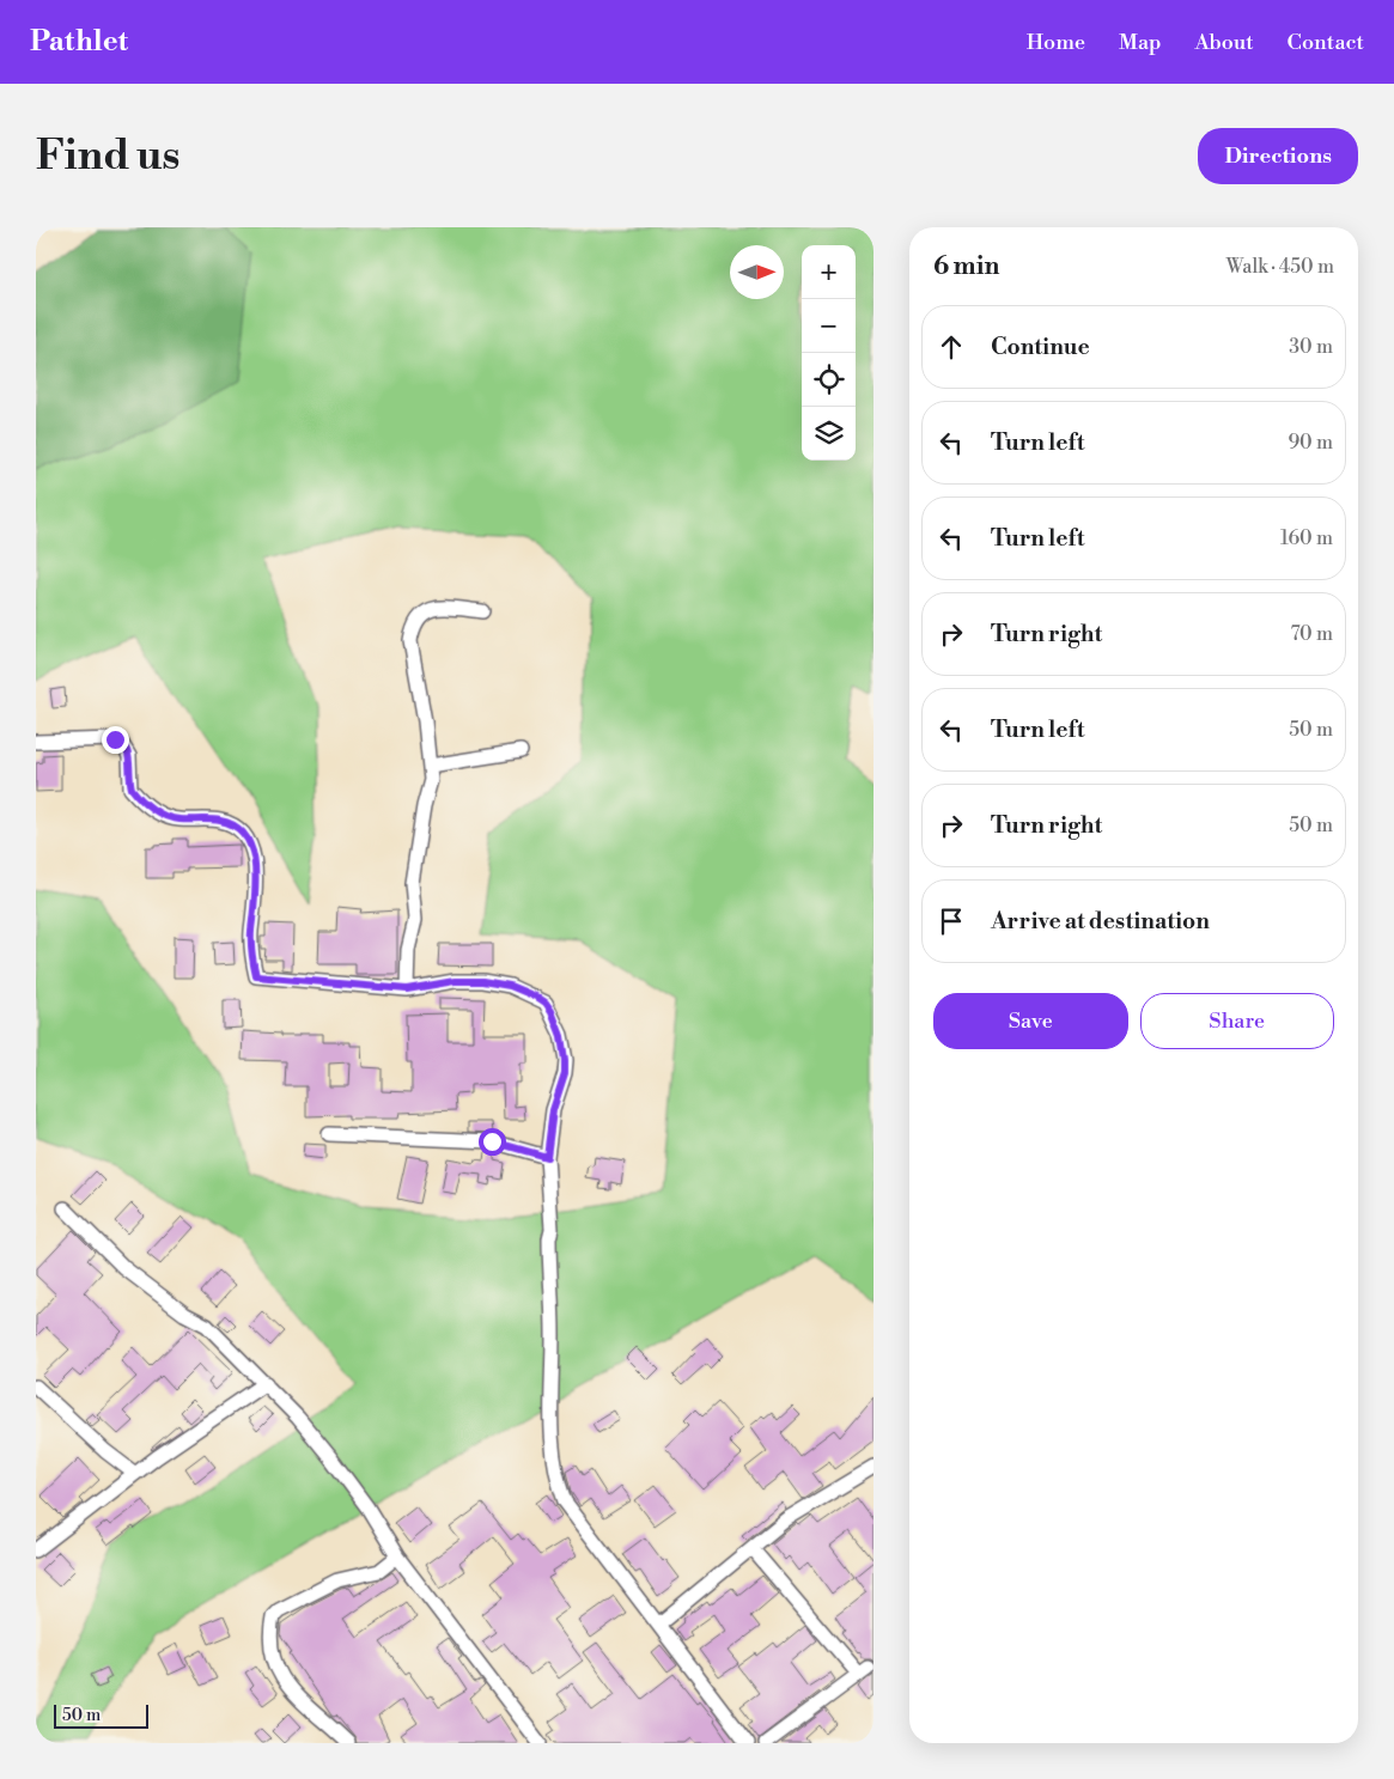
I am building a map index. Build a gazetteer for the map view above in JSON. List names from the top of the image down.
{
  "scale_bar": "50 m",
  "north": "right",
  "page": {
    "header": "Pathlet",
    "nav": [
      "Home",
      "Map",
      "About",
      "Contact"
    ],
    "buttons": [
      "Directions",
      ["Save", "Share"]
    ],
    "title": "Find us",
    "heading": ["6 min", "Walk · 450 m"],
    "map_buttons": ["+", "−"],
    "list": [
      ["Continue", "30 m"],
      ["Turn left", "90 m"],
      ["Turn left", "160 m"],
      ["Turn right", "70 m"],
      ["Turn left", "50 m"],
      ["Turn right", "50 m"],
      "Arrive at destination"
    ],
    "scale": "50 m"
  }
}
